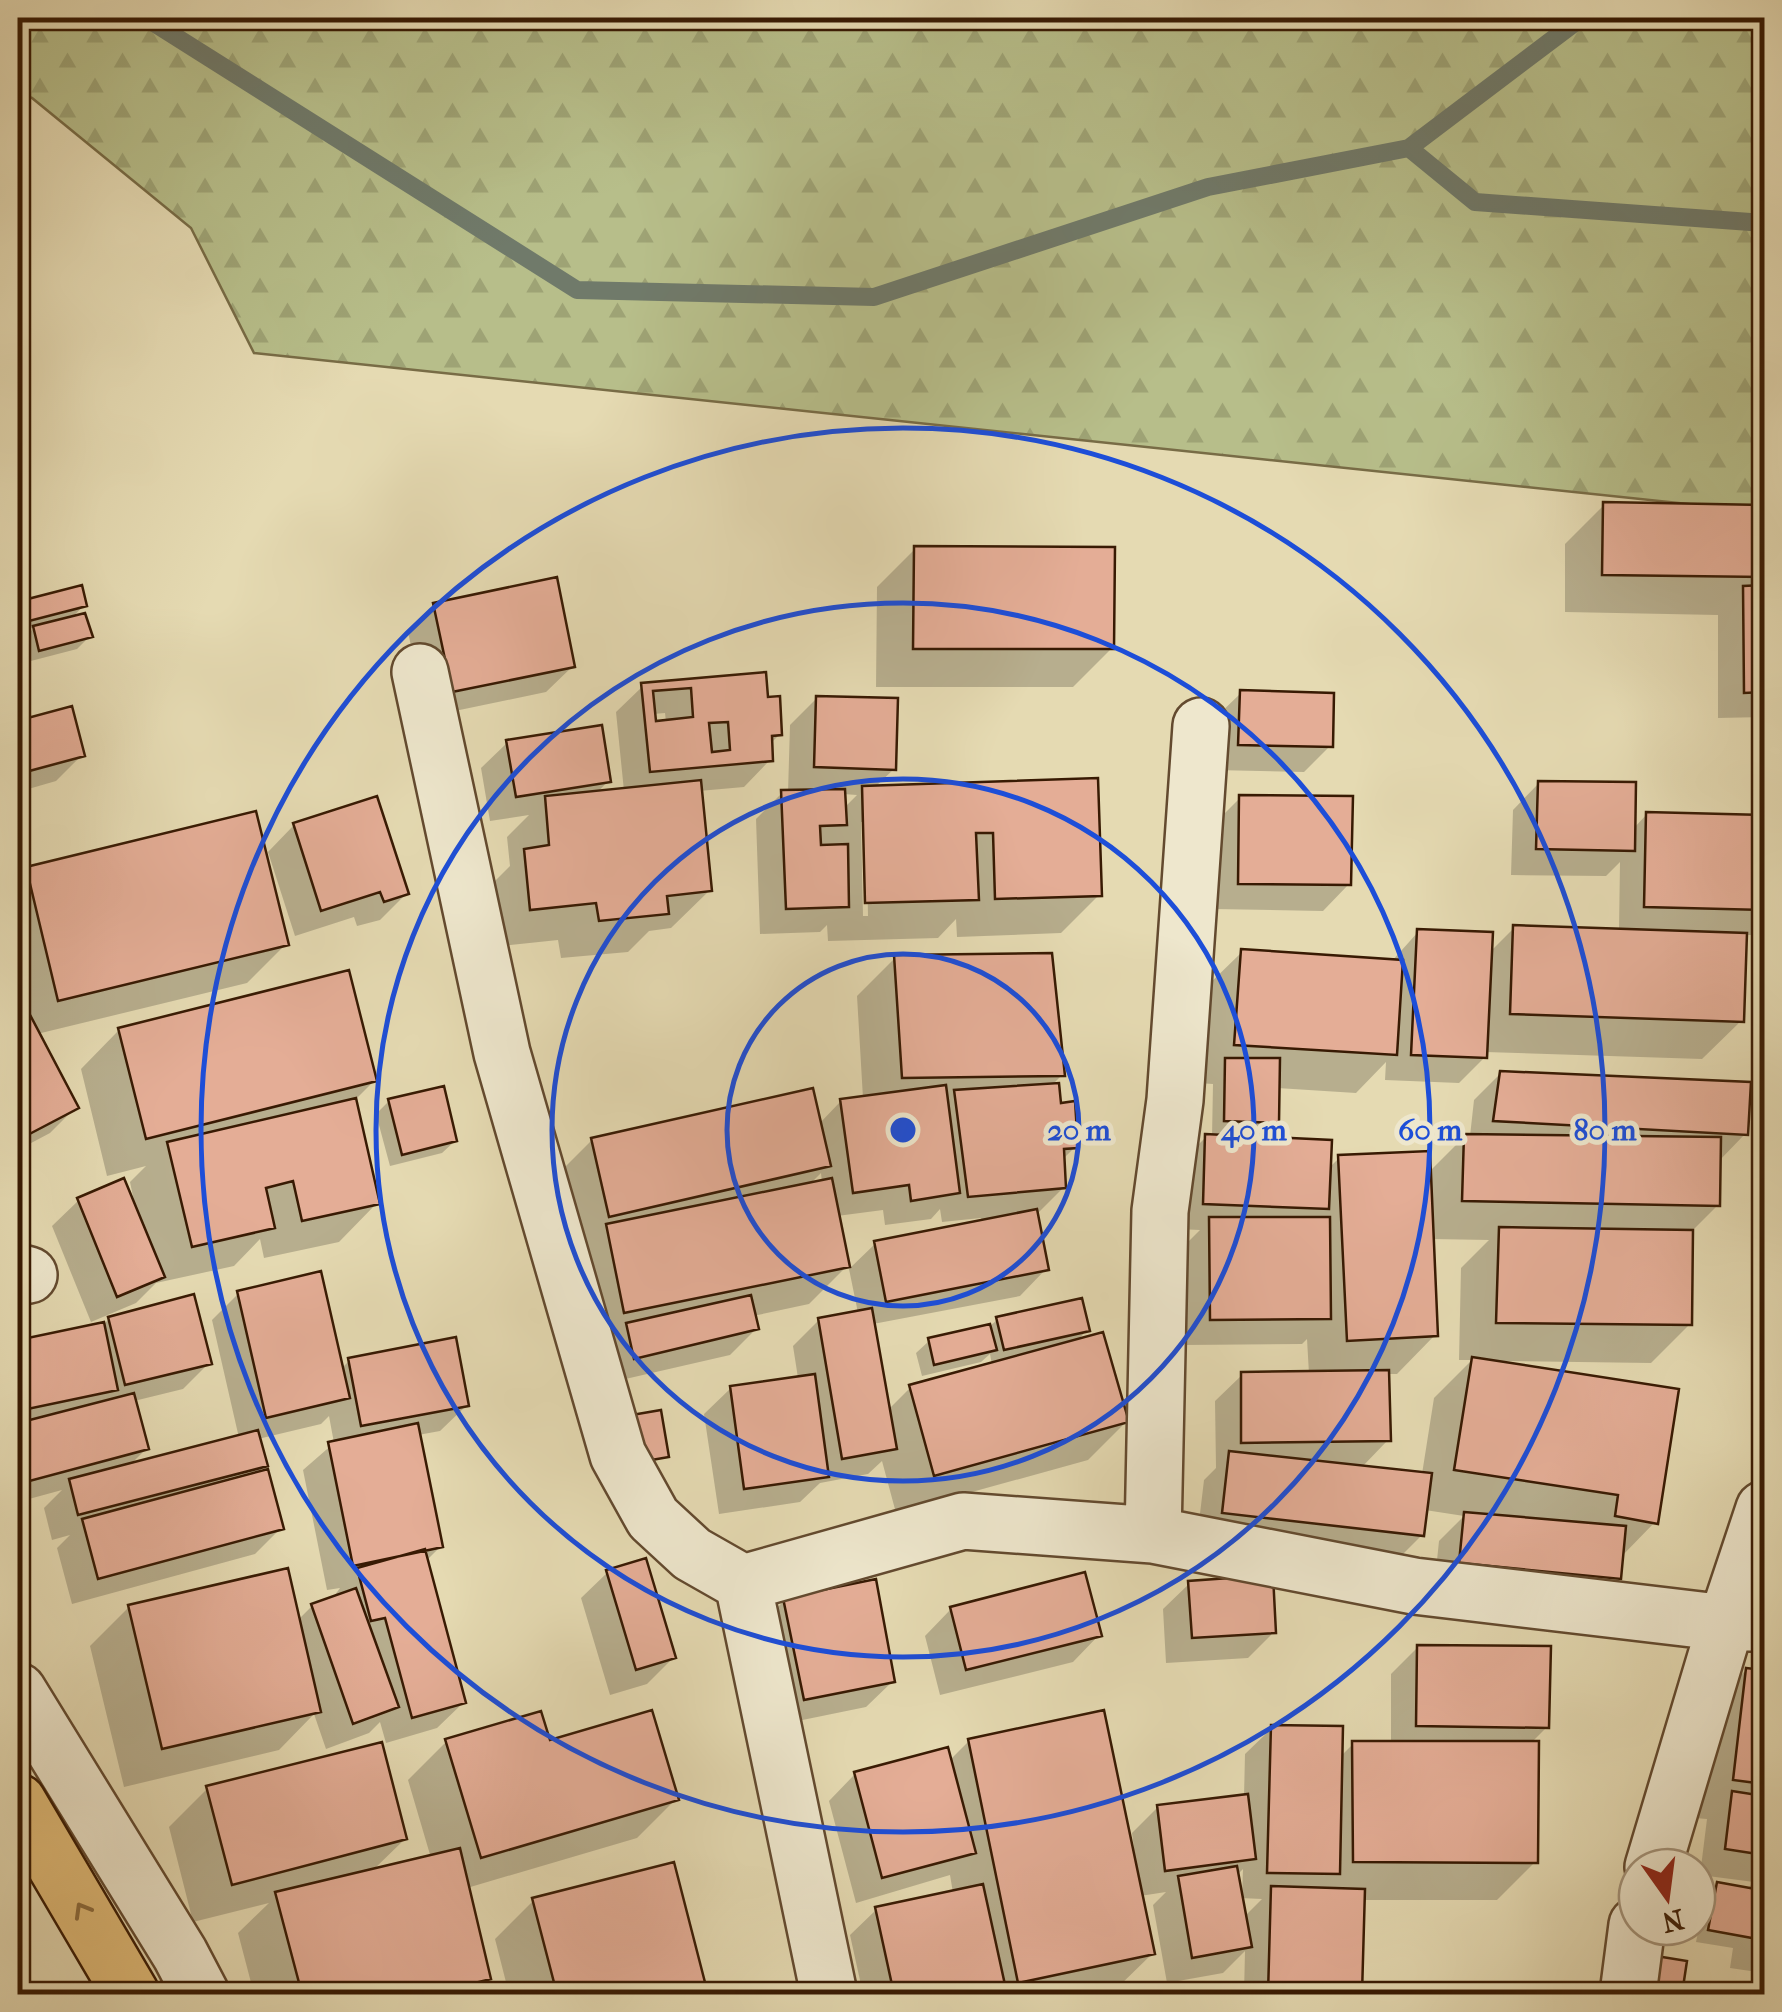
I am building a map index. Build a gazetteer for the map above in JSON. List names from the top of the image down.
{
  "north": "bottom",
  "rings": [
    "20 m",
    "40 m",
    "60 m",
    "80 m"
  ]
}
